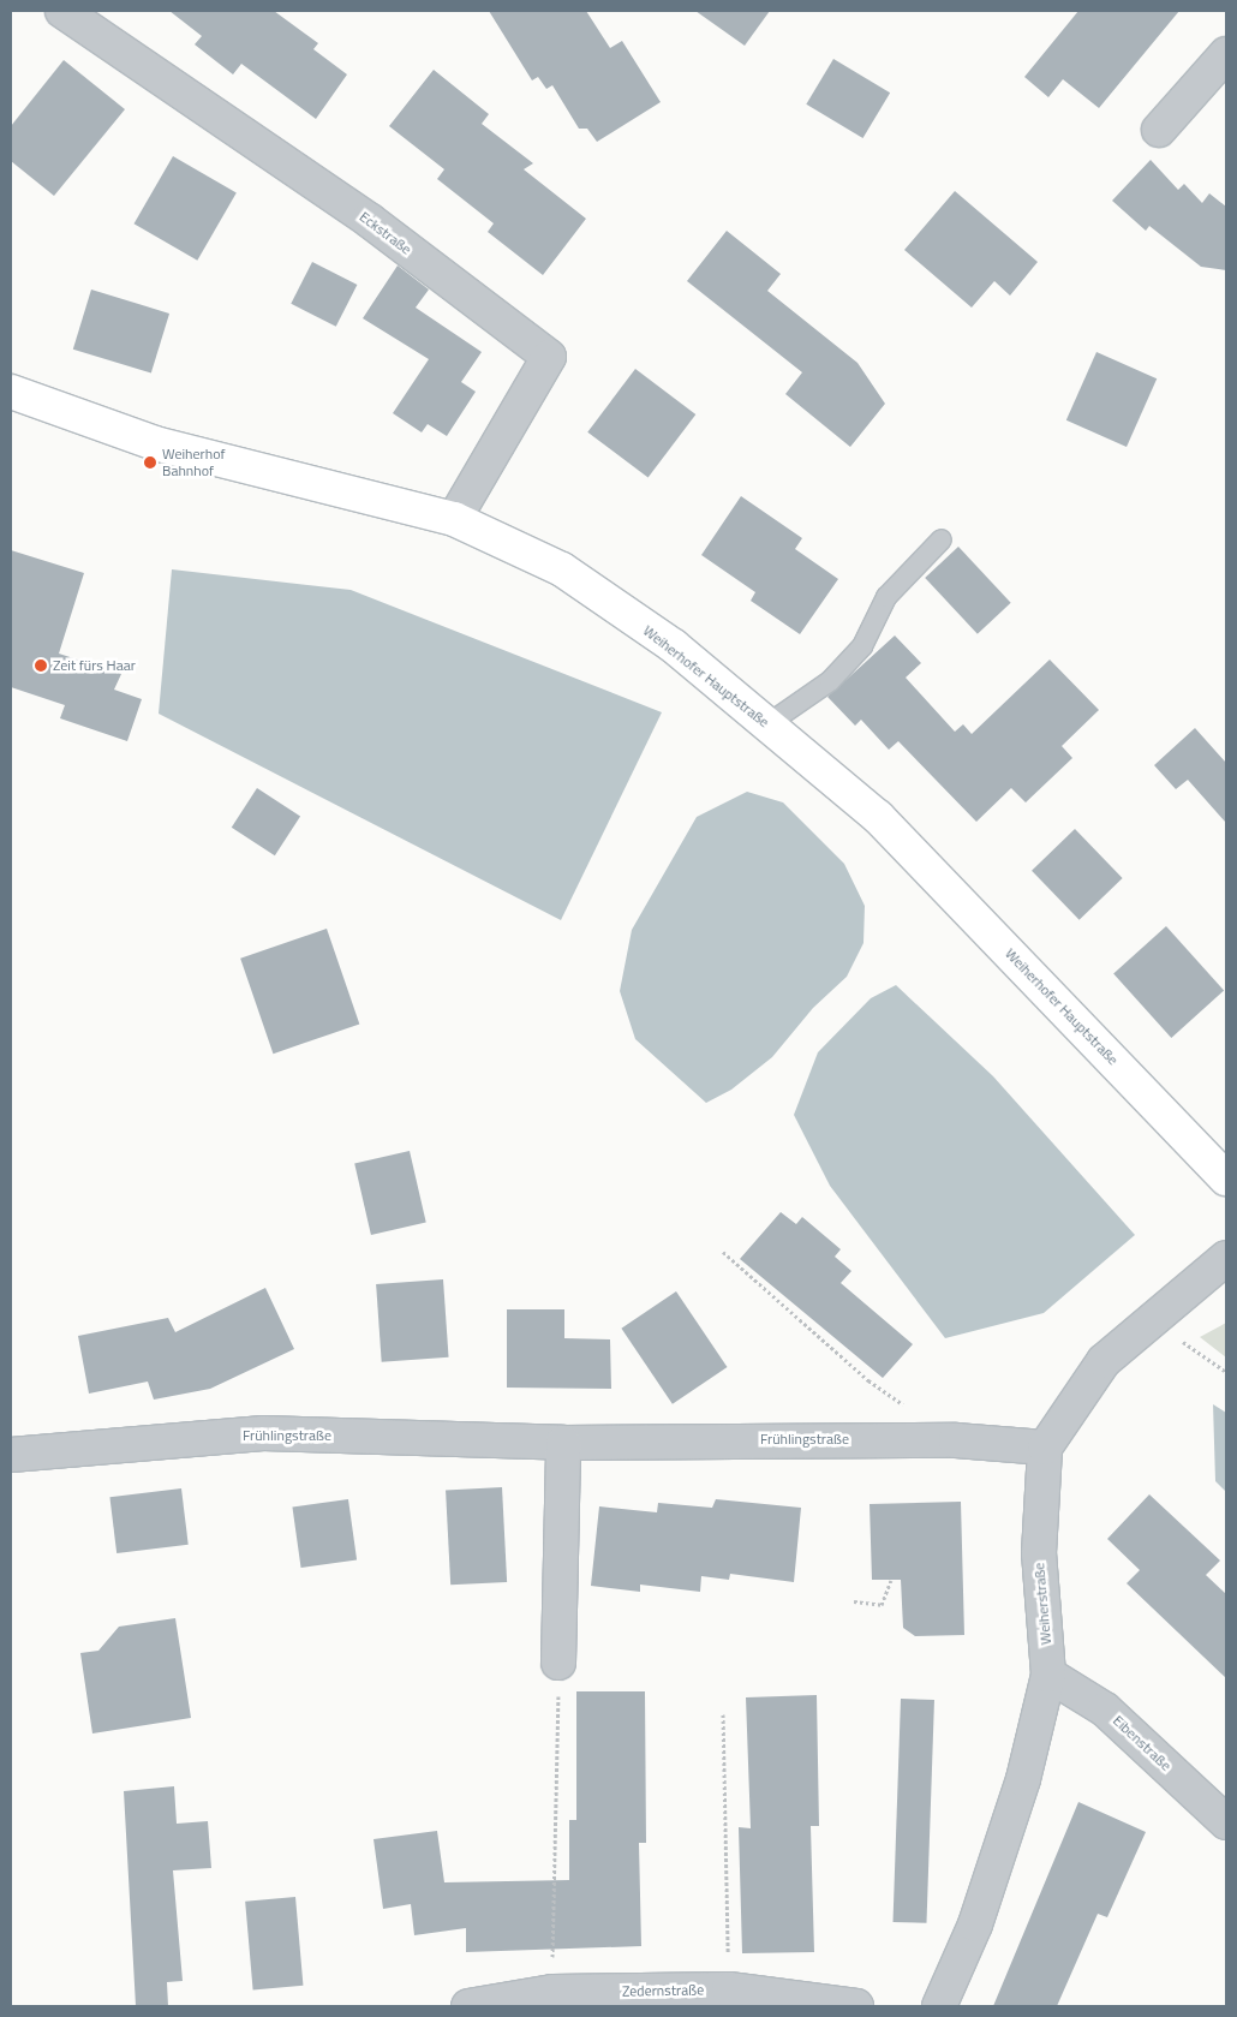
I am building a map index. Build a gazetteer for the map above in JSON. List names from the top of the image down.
{
  "streets": {
    "street": [
      "Eckstraße",
      "Weiherhofer Hauptstraße",
      "Frühlingstraße",
      "Weiherstraße",
      "Eibenstraße",
      "Zedernstraße"
    ]
  },
  "crossings": [
    ["Eckstraße", "Weiherhofer Hauptstraße"],
    ["Frühlingstraße", "Weiherstraße"],
    ["Weiherstraße", "Eibenstraße"]
  ],
  "places": ["Weiherhof Bahnhof", "Zeit fürs Haar"]
}
